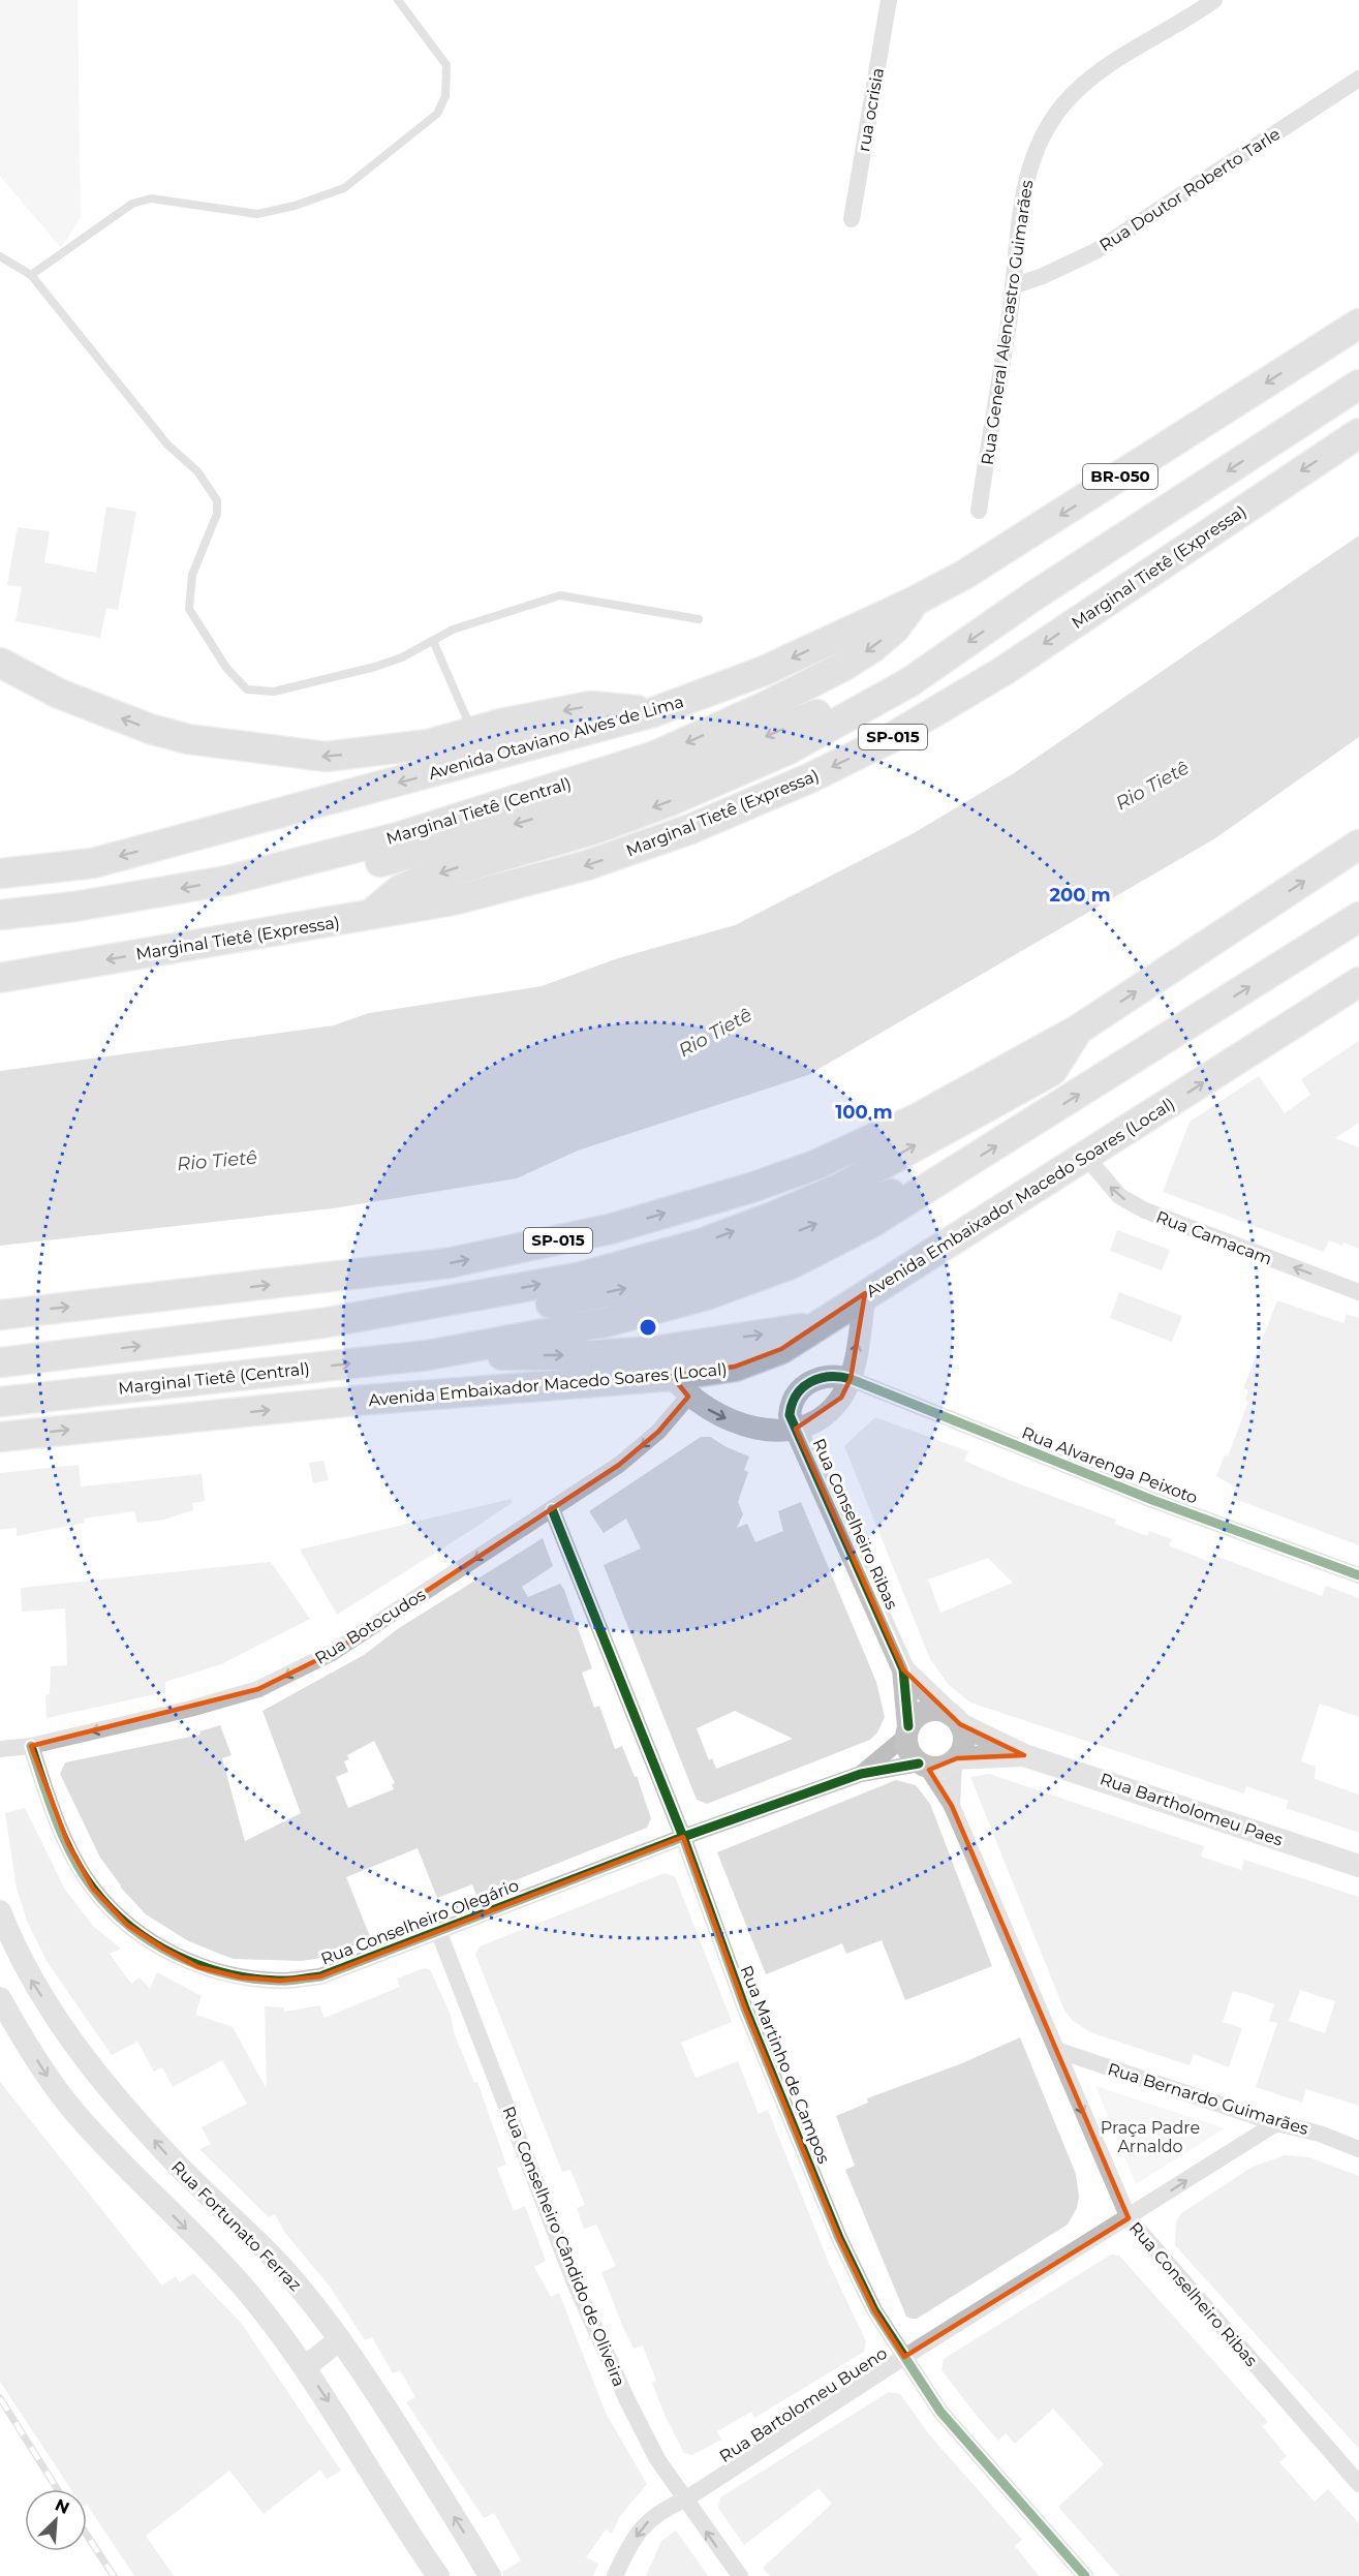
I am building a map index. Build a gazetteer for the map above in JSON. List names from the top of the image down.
{
  "streets": {
    "highway": [
      "BR-050",
      "Marginal Tietê (Expressa)",
      "Avenida Otaviano Alves de Lima",
      "SP-015",
      "Marginal Tietê (Central)",
      "Avenida Embaixador Macedo Soares (Local)"
    ],
    "street": [
      "rua ocrisia",
      "Rua Doutor Roberto Tarle",
      "Rua General Alencastro Guimarães",
      "Rua Camacam",
      "Rua Alvarenga Peixoto",
      "Rua Conselheiro Ribas",
      "Rua Botocudos",
      "Rua Bartholomeu Paes",
      "Rua Conselheiro Olegário",
      "Rua Martinho de Campos",
      "Rua Bernardo Guimarães",
      "Rua Fortunato Ferraz",
      "Rua Conselheiro Cândido de Oliveira",
      "Rua Bartolomeu Bueno"
    ]
  },
  "crossings": [
    ["Rua Doutor Roberto Tarle", "Rua General Alencastro Guimarães"],
    ["Avenida Otaviano Alves de Lima", "Marginal Tietê (Central)"],
    ["Avenida Embaixador Macedo Soares (Local)", "Rua Camacam"],
    ["Avenida Embaixador Macedo Soares (Local)", "Rua Botocudos"],
    ["Rua Alvarenga Peixoto", "Rua Conselheiro Ribas"],
    ["Rua Conselheiro Ribas", "Rua Bartholomeu Paes"],
    ["Rua Conselheiro Ribas", "Rua Conselheiro Olegário"],
    ["Rua Conselheiro Ribas", "Rua Bernardo Guimarães"],
    ["Rua Conselheiro Ribas", "Rua Bartolomeu Bueno"],
    ["Rua Botocudos", "Rua Conselheiro Olegário"],
    ["Rua Botocudos", "Rua Martinho de Campos"],
    ["Rua Bartholomeu Paes", "Rua Conselheiro Olegário"],
    ["Rua Conselheiro Olegário", "Rua Martinho de Campos"],
    ["Rua Conselheiro Olegário", "Rua Conselheiro Cândido de Oliveira"],
    ["Rua Martinho de Campos", "Rua Bartolomeu Bueno"],
    ["Rua Conselheiro Cândido de Oliveira", "Rua Bartolomeu Bueno"]
  ],
  "one_way": ["Rua Camacam", "Rua Botocudos"],
  "water": ["Rio Tietê"],
  "parks": ["Praça Padre Arnaldo"],
  "north": "top right",
  "rings": ["200 m", "100 m"]
}
